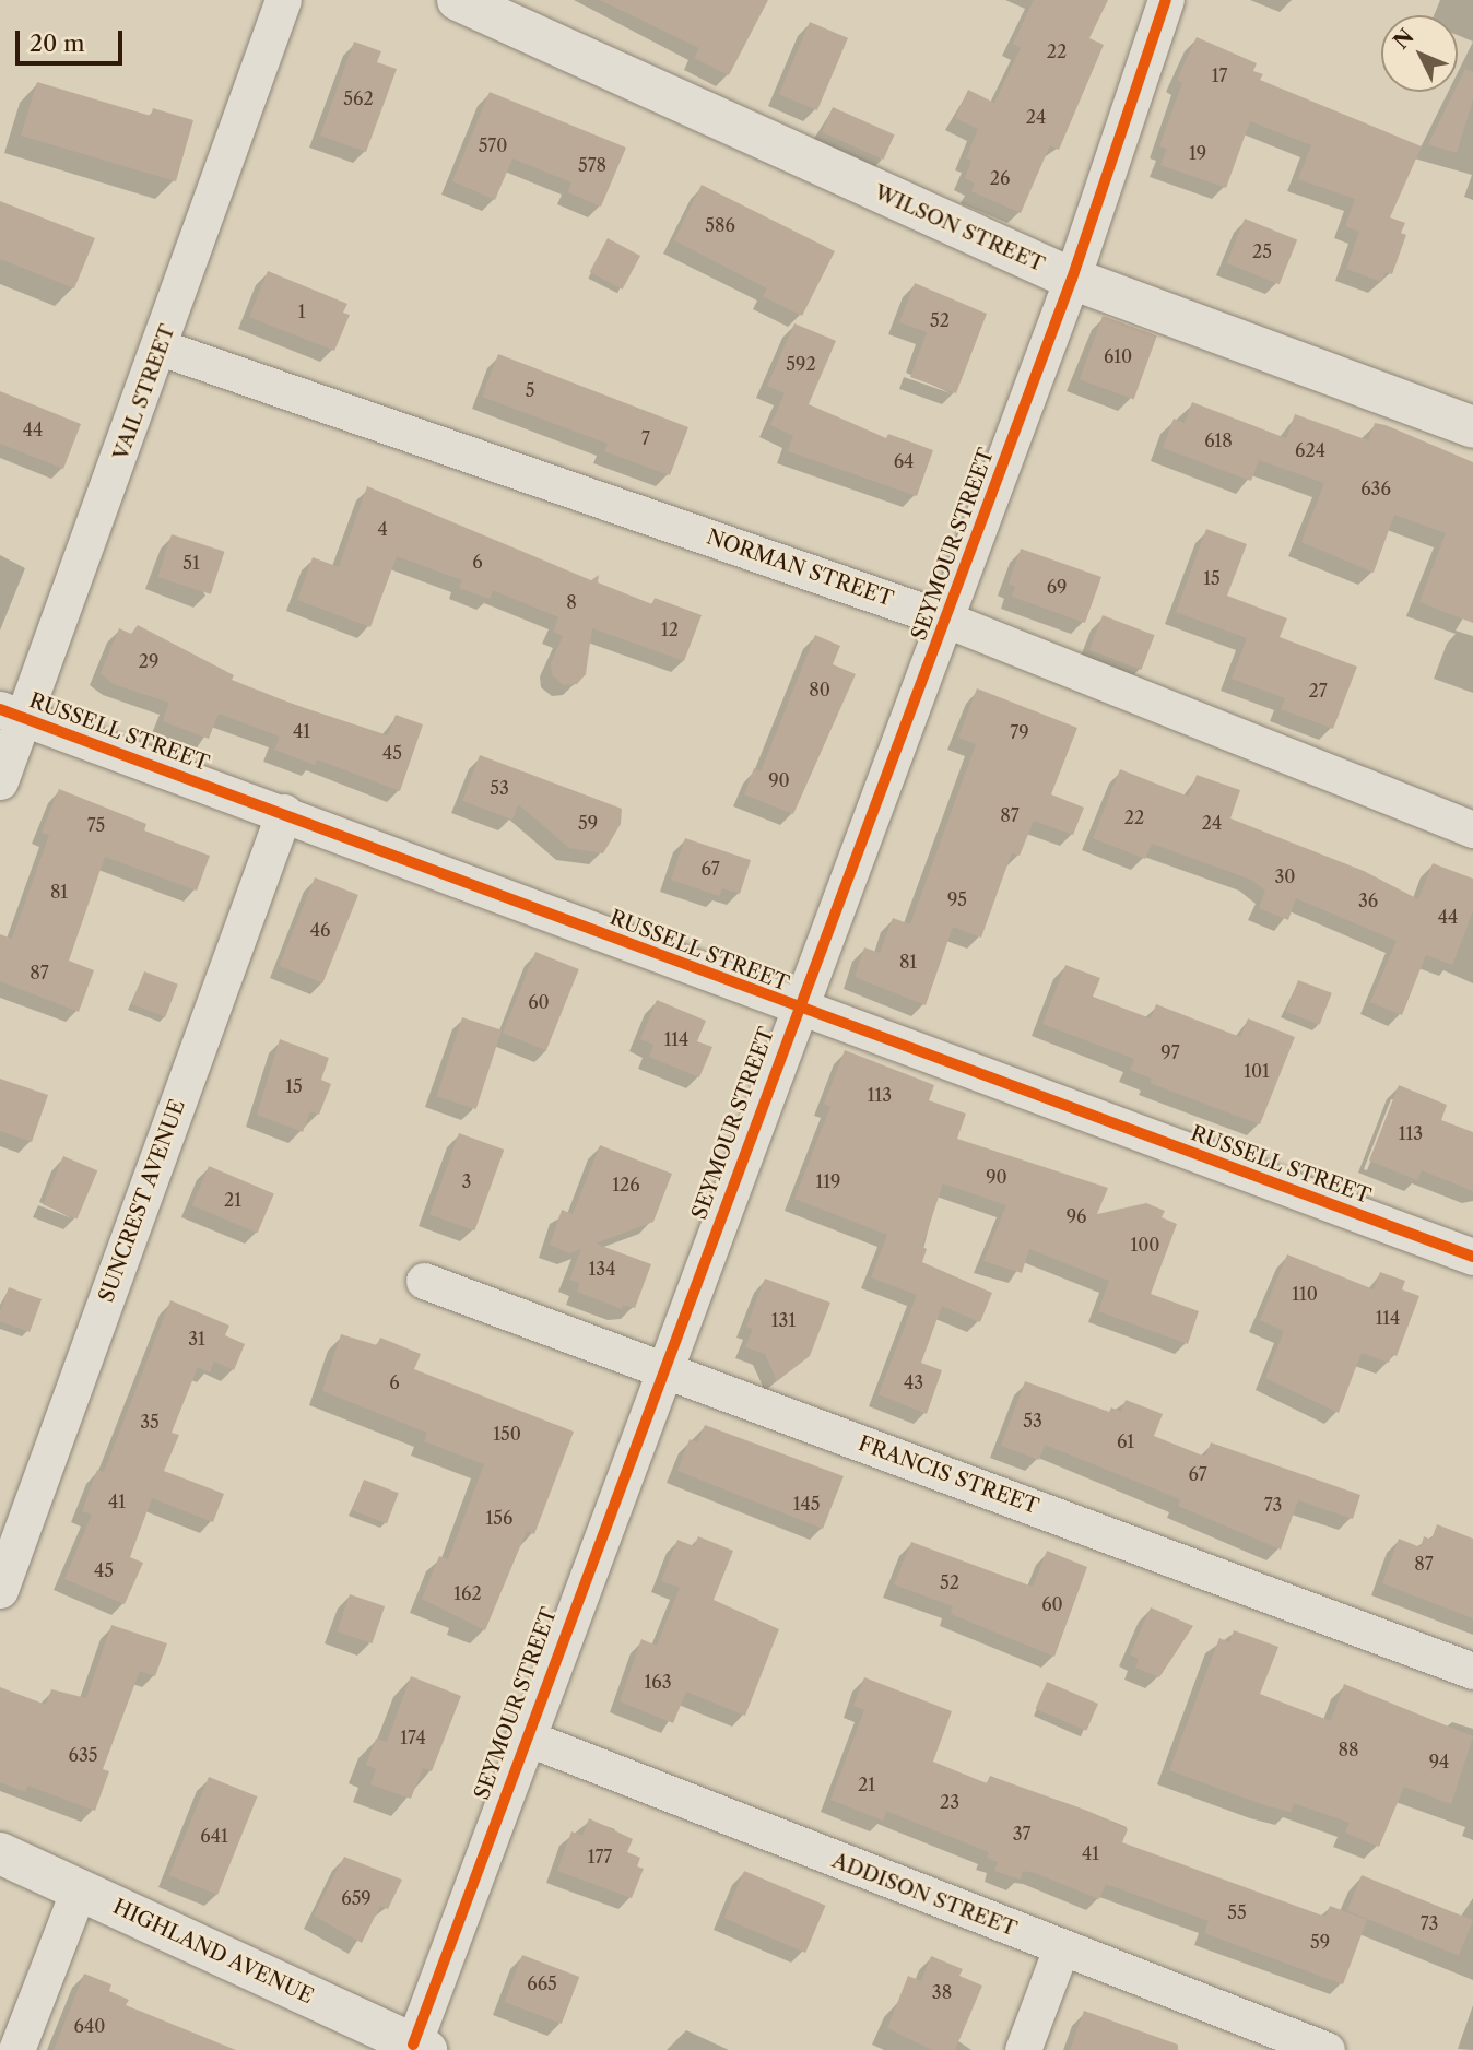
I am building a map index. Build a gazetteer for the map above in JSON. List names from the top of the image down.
{
  "streets": {
    "street": [
      "WILSON STREET",
      "VAIL STREET",
      "SEYMOUR STREET",
      "NORMAN STREET",
      "RUSSELL STREET",
      "SUNCREST AVENUE",
      "FRANCIS STREET",
      "ADDISON STREET",
      "HIGHLAND AVENUE"
    ]
  },
  "crossings": [
    ["WILSON STREET", "SEYMOUR STREET"],
    ["VAIL STREET", "NORMAN STREET"],
    ["VAIL STREET", "RUSSELL STREET"],
    ["SEYMOUR STREET", "NORMAN STREET"],
    ["SEYMOUR STREET", "RUSSELL STREET"],
    ["SEYMOUR STREET", "FRANCIS STREET"],
    ["SEYMOUR STREET", "ADDISON STREET"],
    ["SEYMOUR STREET", "HIGHLAND AVENUE"],
    ["RUSSELL STREET", "SUNCREST AVENUE"]
  ],
  "house_numbers": [
    "22",
    "17",
    "562",
    "24",
    "570",
    "19",
    "578",
    "26",
    "586",
    "25",
    "1",
    "52",
    "610",
    "592",
    "5",
    "44",
    "7",
    "618",
    "624",
    "64",
    "636",
    "4",
    "6",
    "51",
    "15",
    "69",
    "8",
    "12",
    "29",
    "80",
    "27",
    "41",
    "79",
    "45",
    "90",
    "53",
    "87",
    "22",
    "59",
    "24",
    "75",
    "67",
    "30",
    "81",
    "95",
    "36",
    "44",
    "46",
    "81",
    "87",
    "60",
    "114",
    "97",
    "101",
    "15",
    "113",
    "113",
    "90",
    "3",
    "119",
    "126",
    "21",
    "96",
    "100",
    "134",
    "110",
    "114",
    "131",
    "31",
    "6",
    "43",
    "53",
    "35",
    "150",
    "61",
    "67",
    "41",
    "145",
    "73",
    "156",
    "87",
    "45",
    "52",
    "162",
    "60",
    "163",
    "174",
    "88",
    "635",
    "94",
    "21",
    "23",
    "37",
    "641",
    "41",
    "177",
    "659",
    "55",
    "73",
    "59",
    "665",
    "38",
    "640"
  ],
  "scale_bar": "20 m",
  "north": "top left"
}
